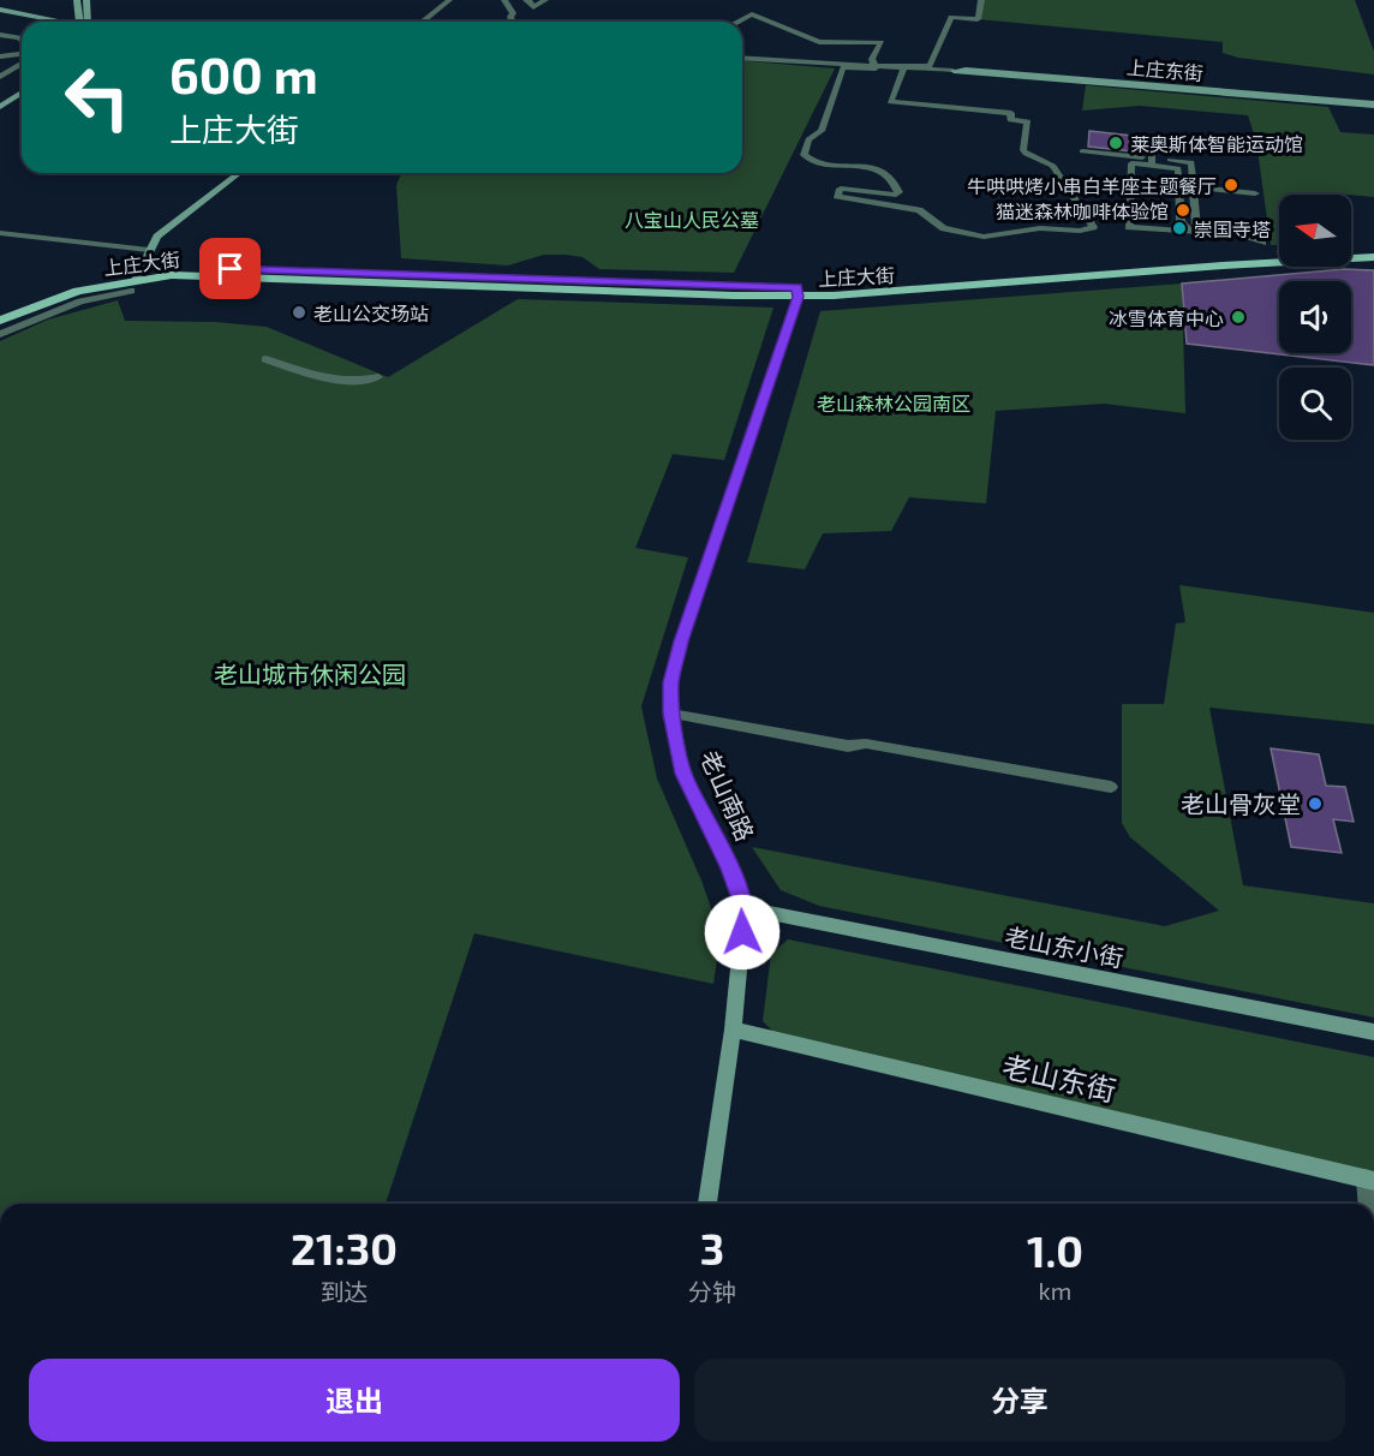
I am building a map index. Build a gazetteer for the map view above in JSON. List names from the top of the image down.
{
  "streets": {
    "main road": [
      "上庄东街",
      "上庄大街",
      "老山南路",
      "老山东小街",
      "老山东街"
    ]
  },
  "crossings": [
    ["上庄大街", "老山南路"],
    ["老山南路", "老山东小街"],
    ["老山南路", "老山东街"]
  ],
  "parks": ["八宝山人民公墓", "老山森林公园南区", "老山城市休闲公园"],
  "places": [
    "莱奥斯体智能运动馆",
    "牛哄哄烤小串白羊座主题餐厅",
    "猫迷森林咖啡体验馆",
    "崇国寺塔",
    "老山公交场站",
    "冰雪体育中心",
    "老山骨灰堂"
  ],
  "north": "left",
  "page": {
    "turn": ["600 m", "上庄大街"],
    "eta": [
      "21:30",
      "到达",
      "3",
      "分钟",
      "1.0",
      "km"
    ],
    "buttons": ["退出", "分享"]
  }
}
